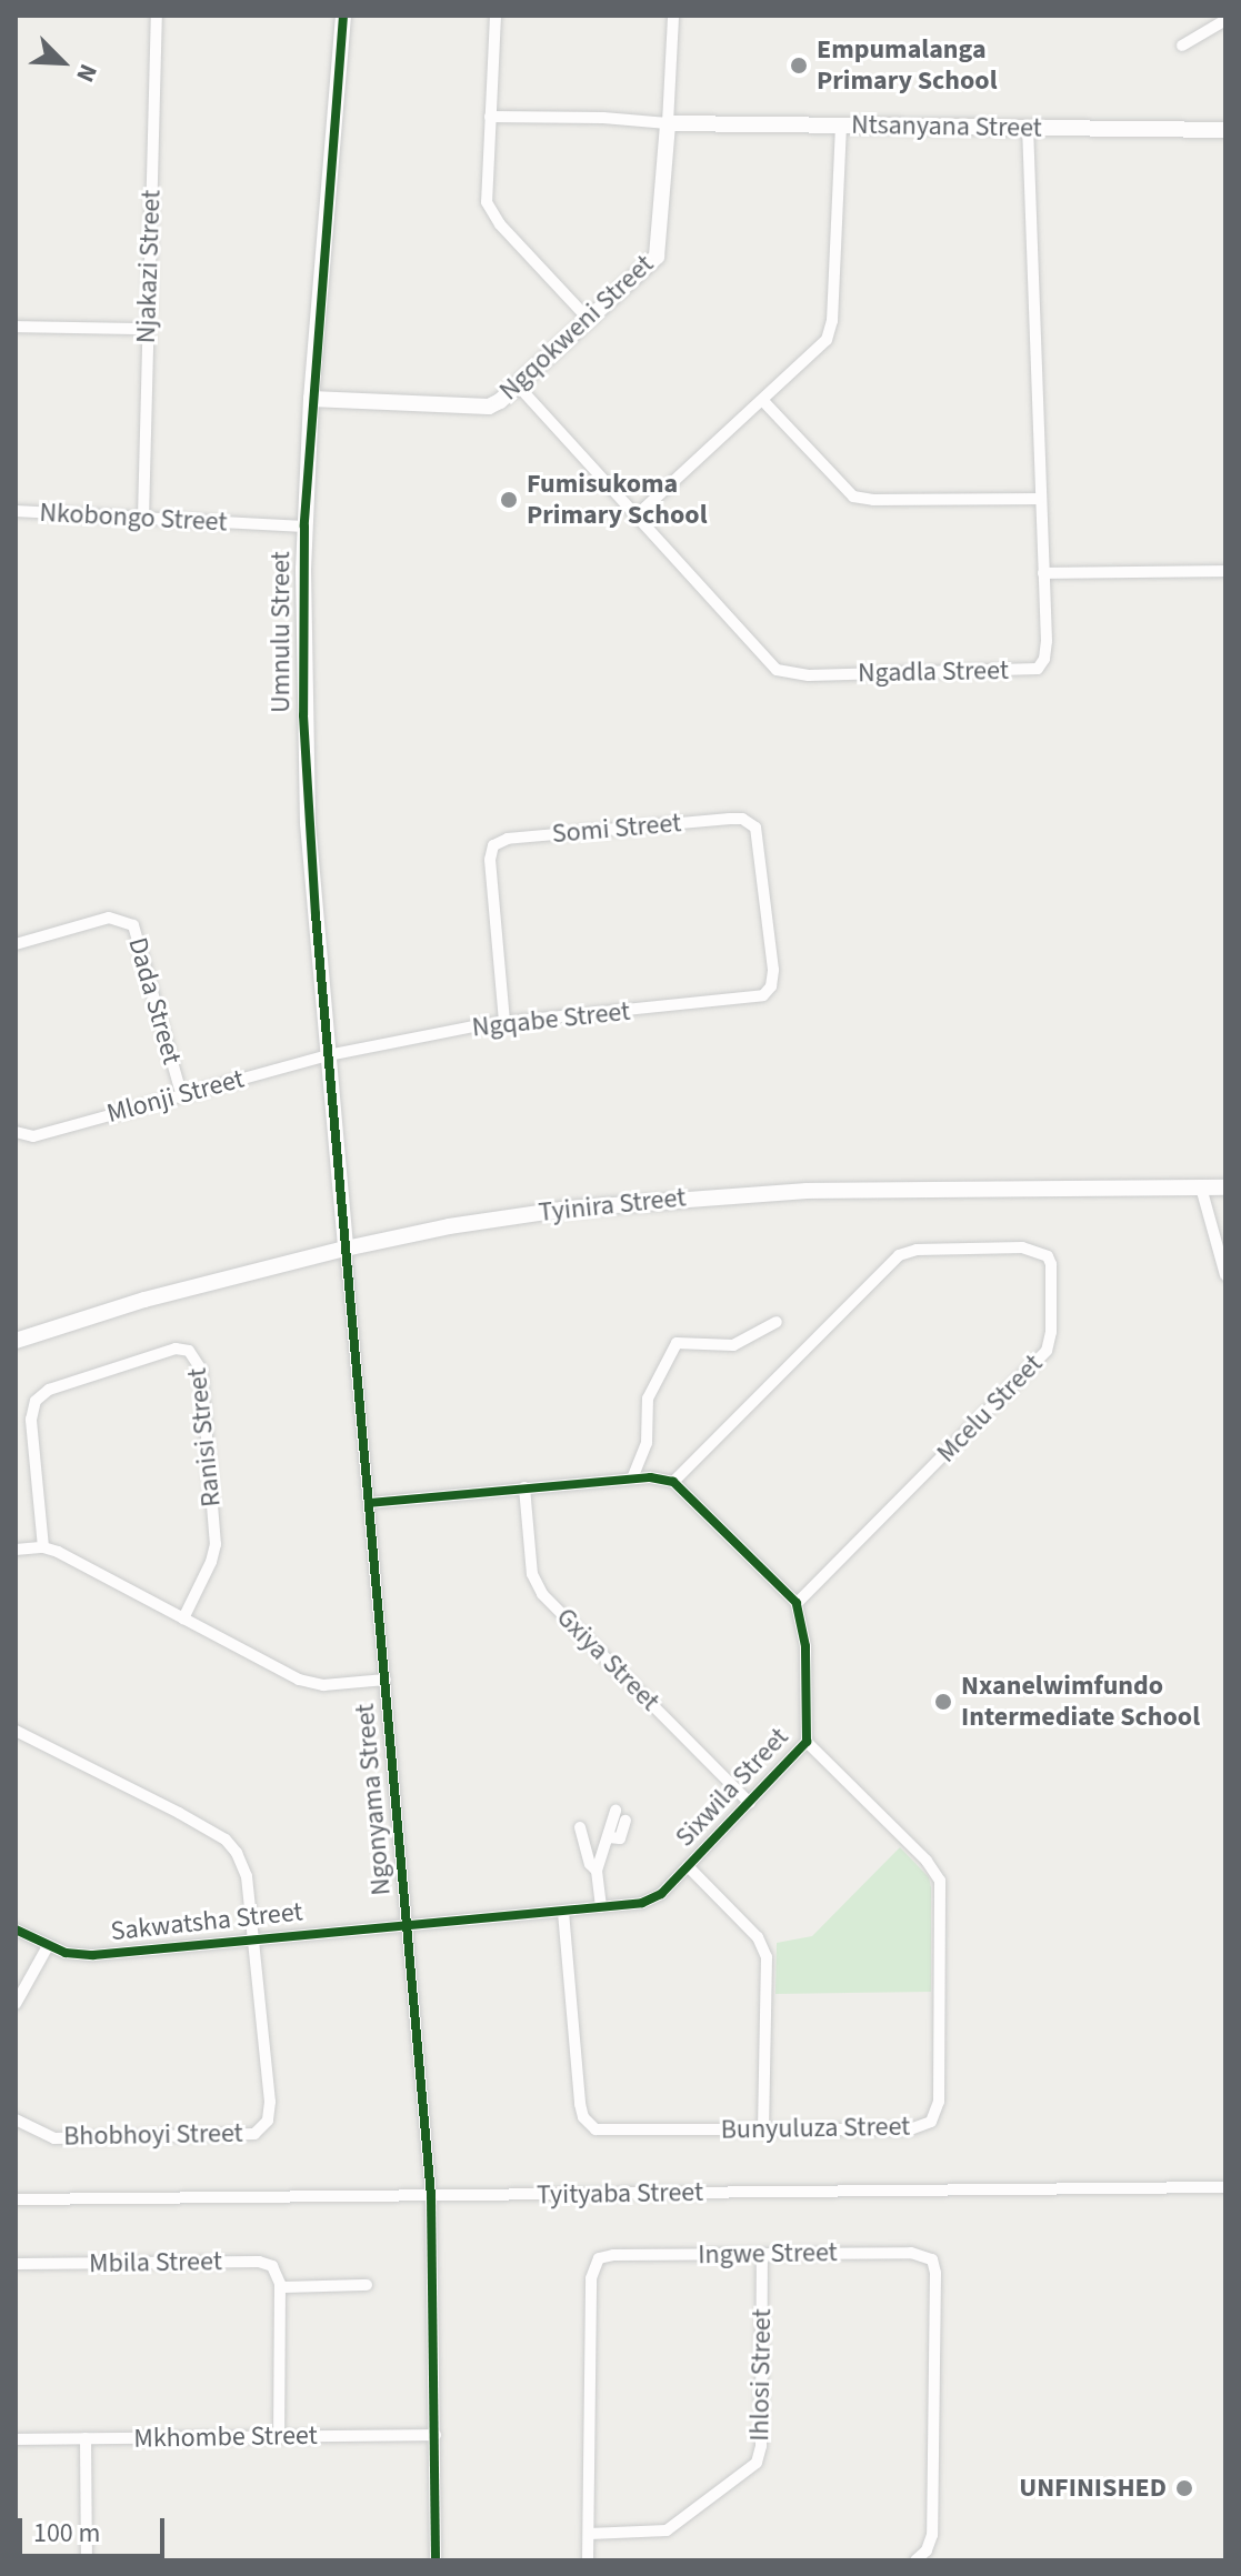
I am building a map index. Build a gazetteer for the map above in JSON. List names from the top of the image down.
{
  "streets": {
    "street": [
      "Ntsanyana Street",
      "Njakazi Street",
      "Ngqokweni Street",
      "Nkobongo Street",
      "Umnulu Street",
      "Ngadla Street",
      "Somi Street",
      "Dada Street",
      "Ngqabe Street",
      "Mlonji Street",
      "Tyinira Street",
      "Mcelu Street",
      "Ranisi Street",
      "Gxiya Street",
      "Sixwila Street",
      "Ngonyama Street",
      "Sakwatsha Street",
      "Bunyuluza Street",
      "Bhobhoyi Street",
      "Tyityaba Street",
      "Ingwe Street",
      "Mbila Street",
      "Ihlosi Street",
      "Mkhombe Street"
    ]
  },
  "crossings": [
    ["Ntsanyana Street", "Ngqokweni Street"],
    ["Ntsanyana Street", "Ngadla Street"],
    ["Njakazi Street", "Nkobongo Street"],
    ["Ngqokweni Street", "Umnulu Street"],
    ["Ngqokweni Street", "Ngadla Street"],
    ["Nkobongo Street", "Umnulu Street"],
    ["Umnulu Street", "Ngqabe Street"],
    ["Umnulu Street", "Mlonji Street"],
    ["Umnulu Street", "Tyinira Street"],
    ["Umnulu Street", "Ngonyama Street"],
    ["Somi Street", "Ngqabe Street"],
    ["Dada Street", "Mlonji Street"],
    ["Ngqabe Street", "Mlonji Street"],
    ["Tyinira Street", "Ngonyama Street"],
    ["Mcelu Street", "Sixwila Street"],
    ["Gxiya Street", "Sixwila Street"],
    ["Sixwila Street", "Ngonyama Street"],
    ["Sixwila Street", "Sakwatsha Street"],
    ["Sixwila Street", "Bunyuluza Street"],
    ["Ngonyama Street", "Sakwatsha Street"],
    ["Ngonyama Street", "Tyityaba Street"],
    ["Ngonyama Street", "Mkhombe Street"],
    ["Sakwatsha Street", "Bhobhoyi Street"],
    ["Ingwe Street", "Ihlosi Street"]
  ],
  "places": [
    "Empumalanga Primary School",
    "Fumisukoma Primary School",
    "Nxanelwimfundo Intermediate School",
    "UNFINISHED"
  ],
  "scale_bar": "100 m",
  "north": "bottom right"
}
